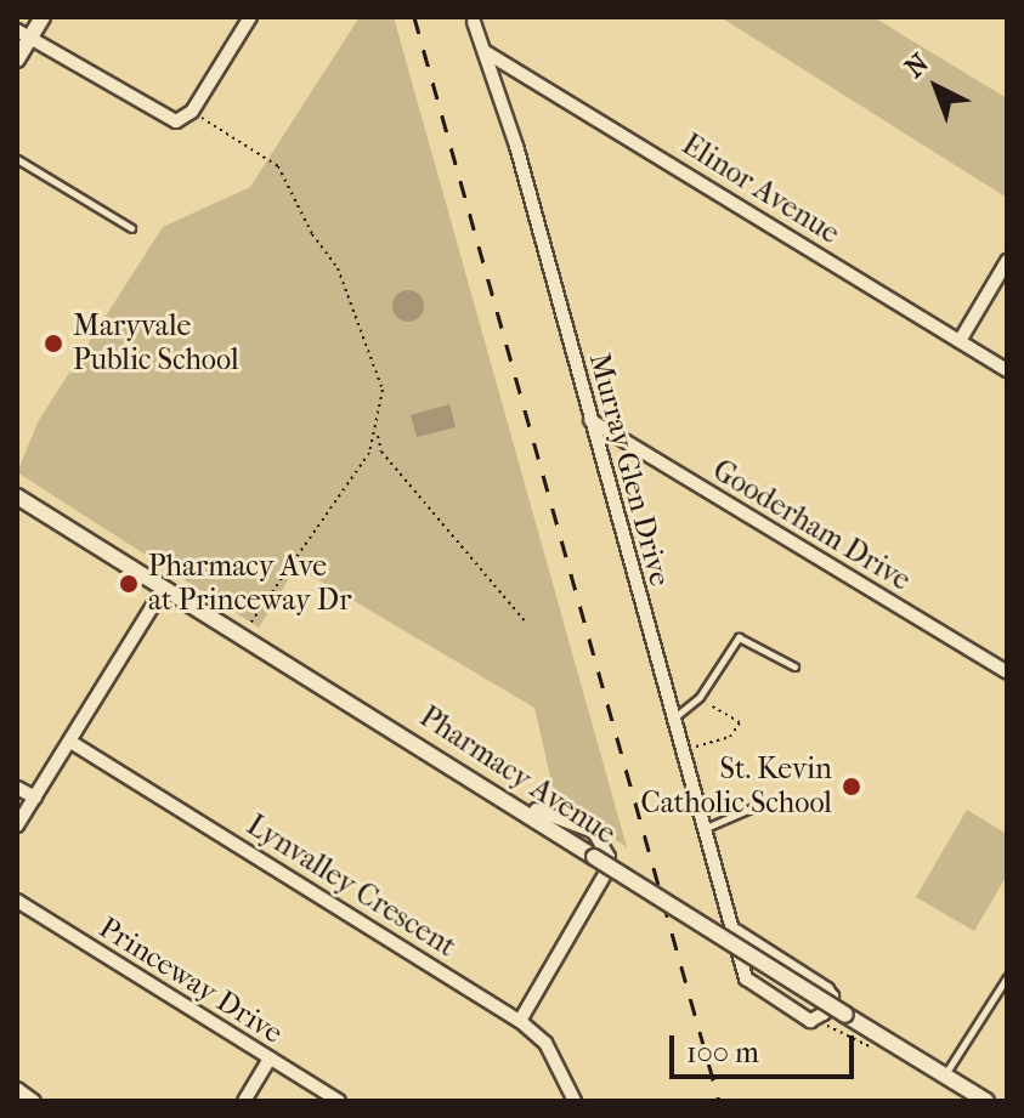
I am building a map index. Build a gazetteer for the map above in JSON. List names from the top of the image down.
{
  "streets": {
    "street": [
      "Elinor Avenue",
      "Murray Glen Drive",
      "Gooderham Drive",
      "Pharmacy Avenue",
      "Lynvalley Crescent",
      "Princeway Drive"
    ]
  },
  "crossings": [
    ["Elinor Avenue", "Murray Glen Drive"],
    ["Murray Glen Drive", "Gooderham Drive"]
  ],
  "places": ["Maryvale Public School", "Pharmacy Ave at Princeway Dr", "St. Kevin Catholic School"],
  "scale_bar": "100 m",
  "north": "top left"
}
